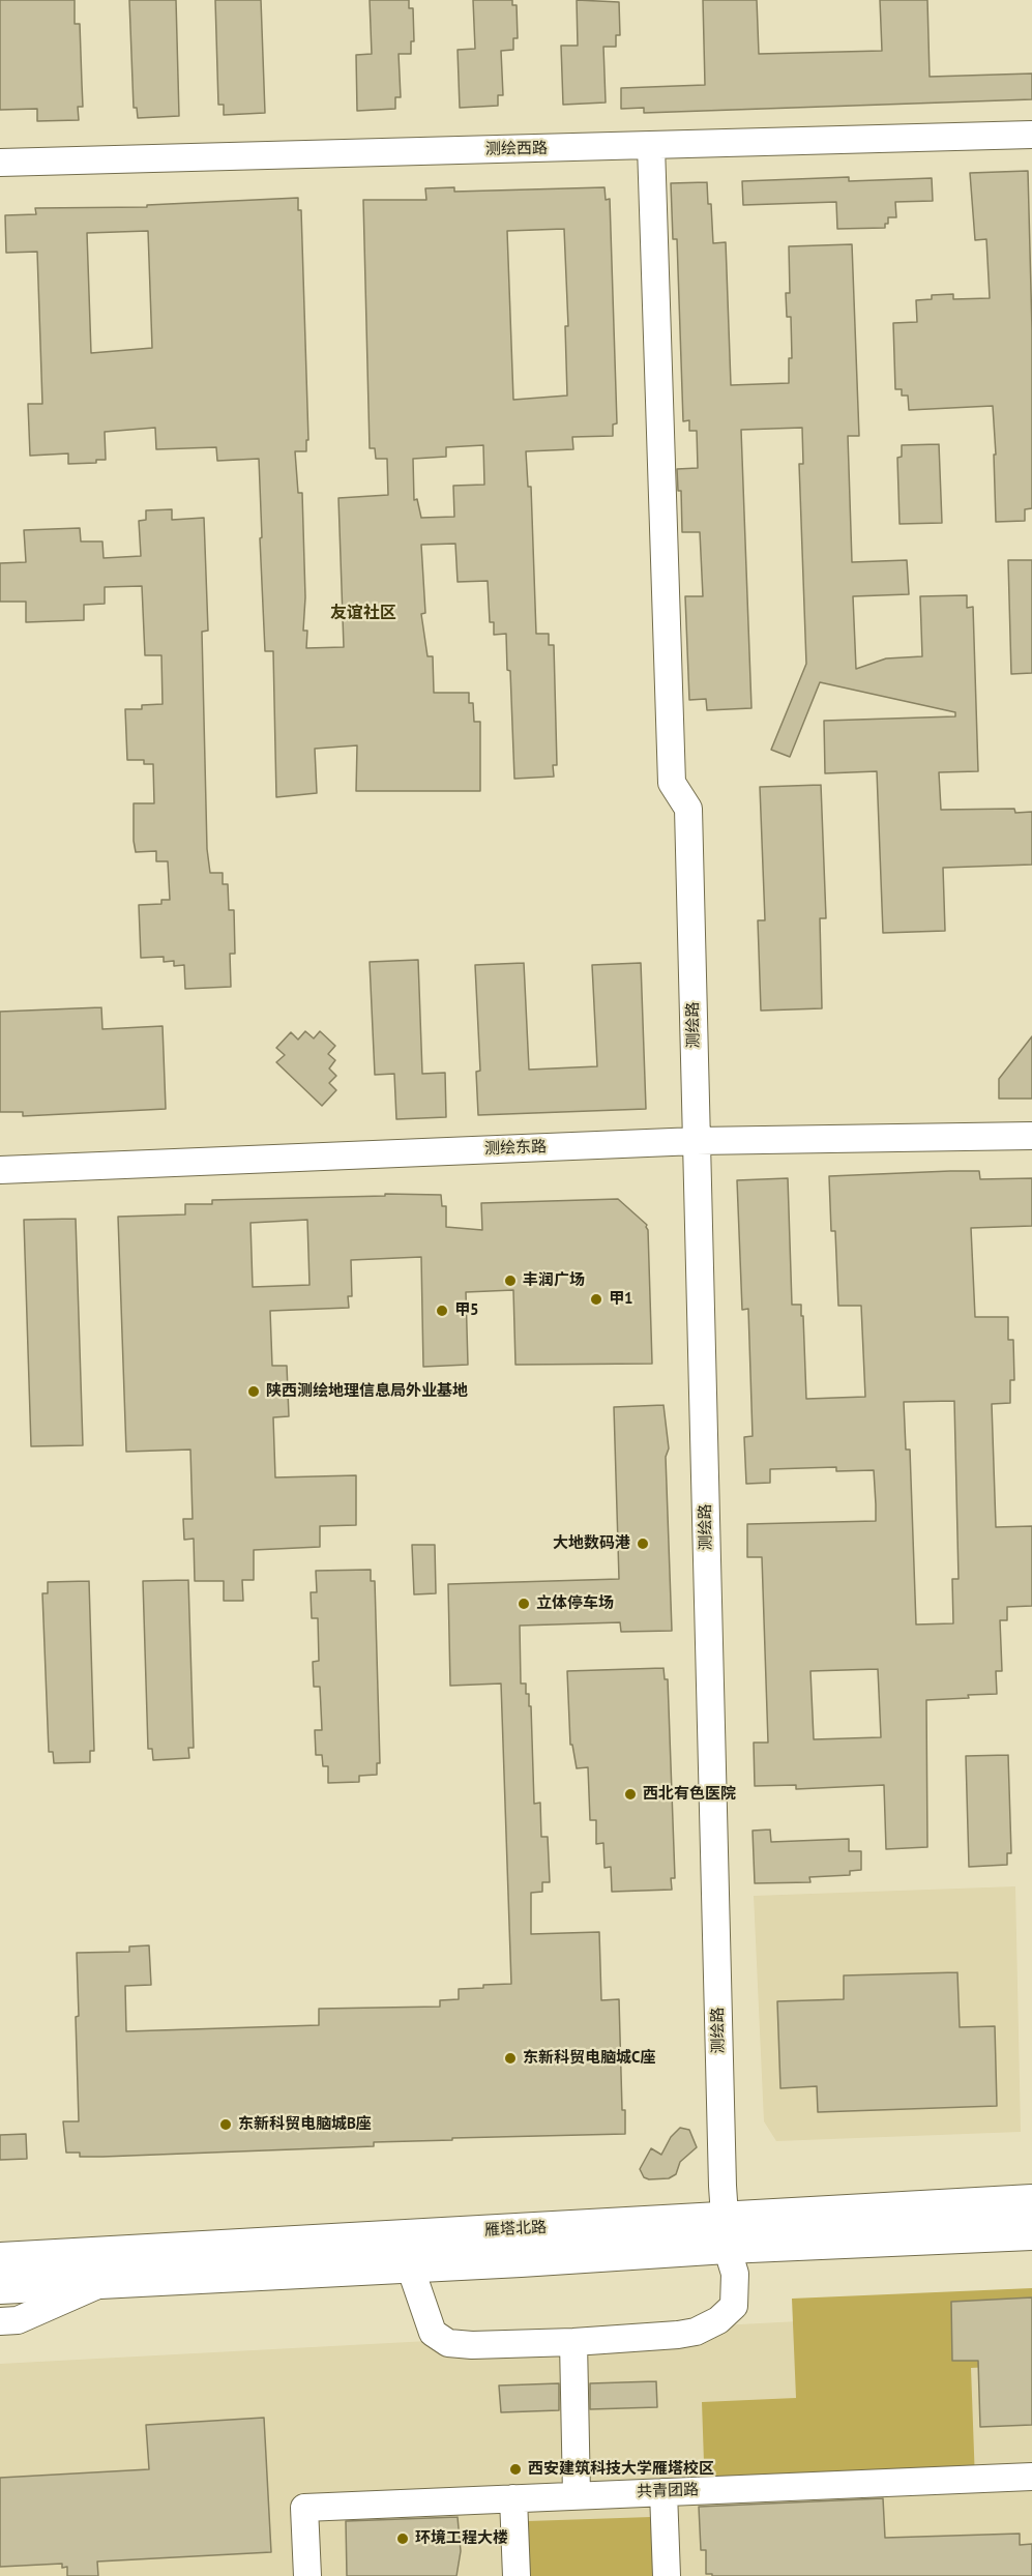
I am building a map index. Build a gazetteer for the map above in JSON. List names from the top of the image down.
{
  "streets": {
    "main road": ["雁塔北路"],
    "street": [
      "测绘西路",
      "测绘路",
      "测绘东路",
      "共青团路"
    ]
  },
  "crossings": [
    ["测绘西路", "测绘路"],
    ["测绘路", "测绘东路"],
    ["测绘路", "雁塔北路"]
  ],
  "districts": ["友谊社区"],
  "places": [
    "丰润广场",
    "甲1",
    "甲5",
    "陕西测绘地理信息局外业基地",
    "大地数码港",
    "立体停车场",
    "西北有色医院",
    "东新科贸电脑城C座",
    "东新科贸电脑城B座",
    "西安建筑科技大学雁塔校区",
    "环境工程大楼"
  ]
}
